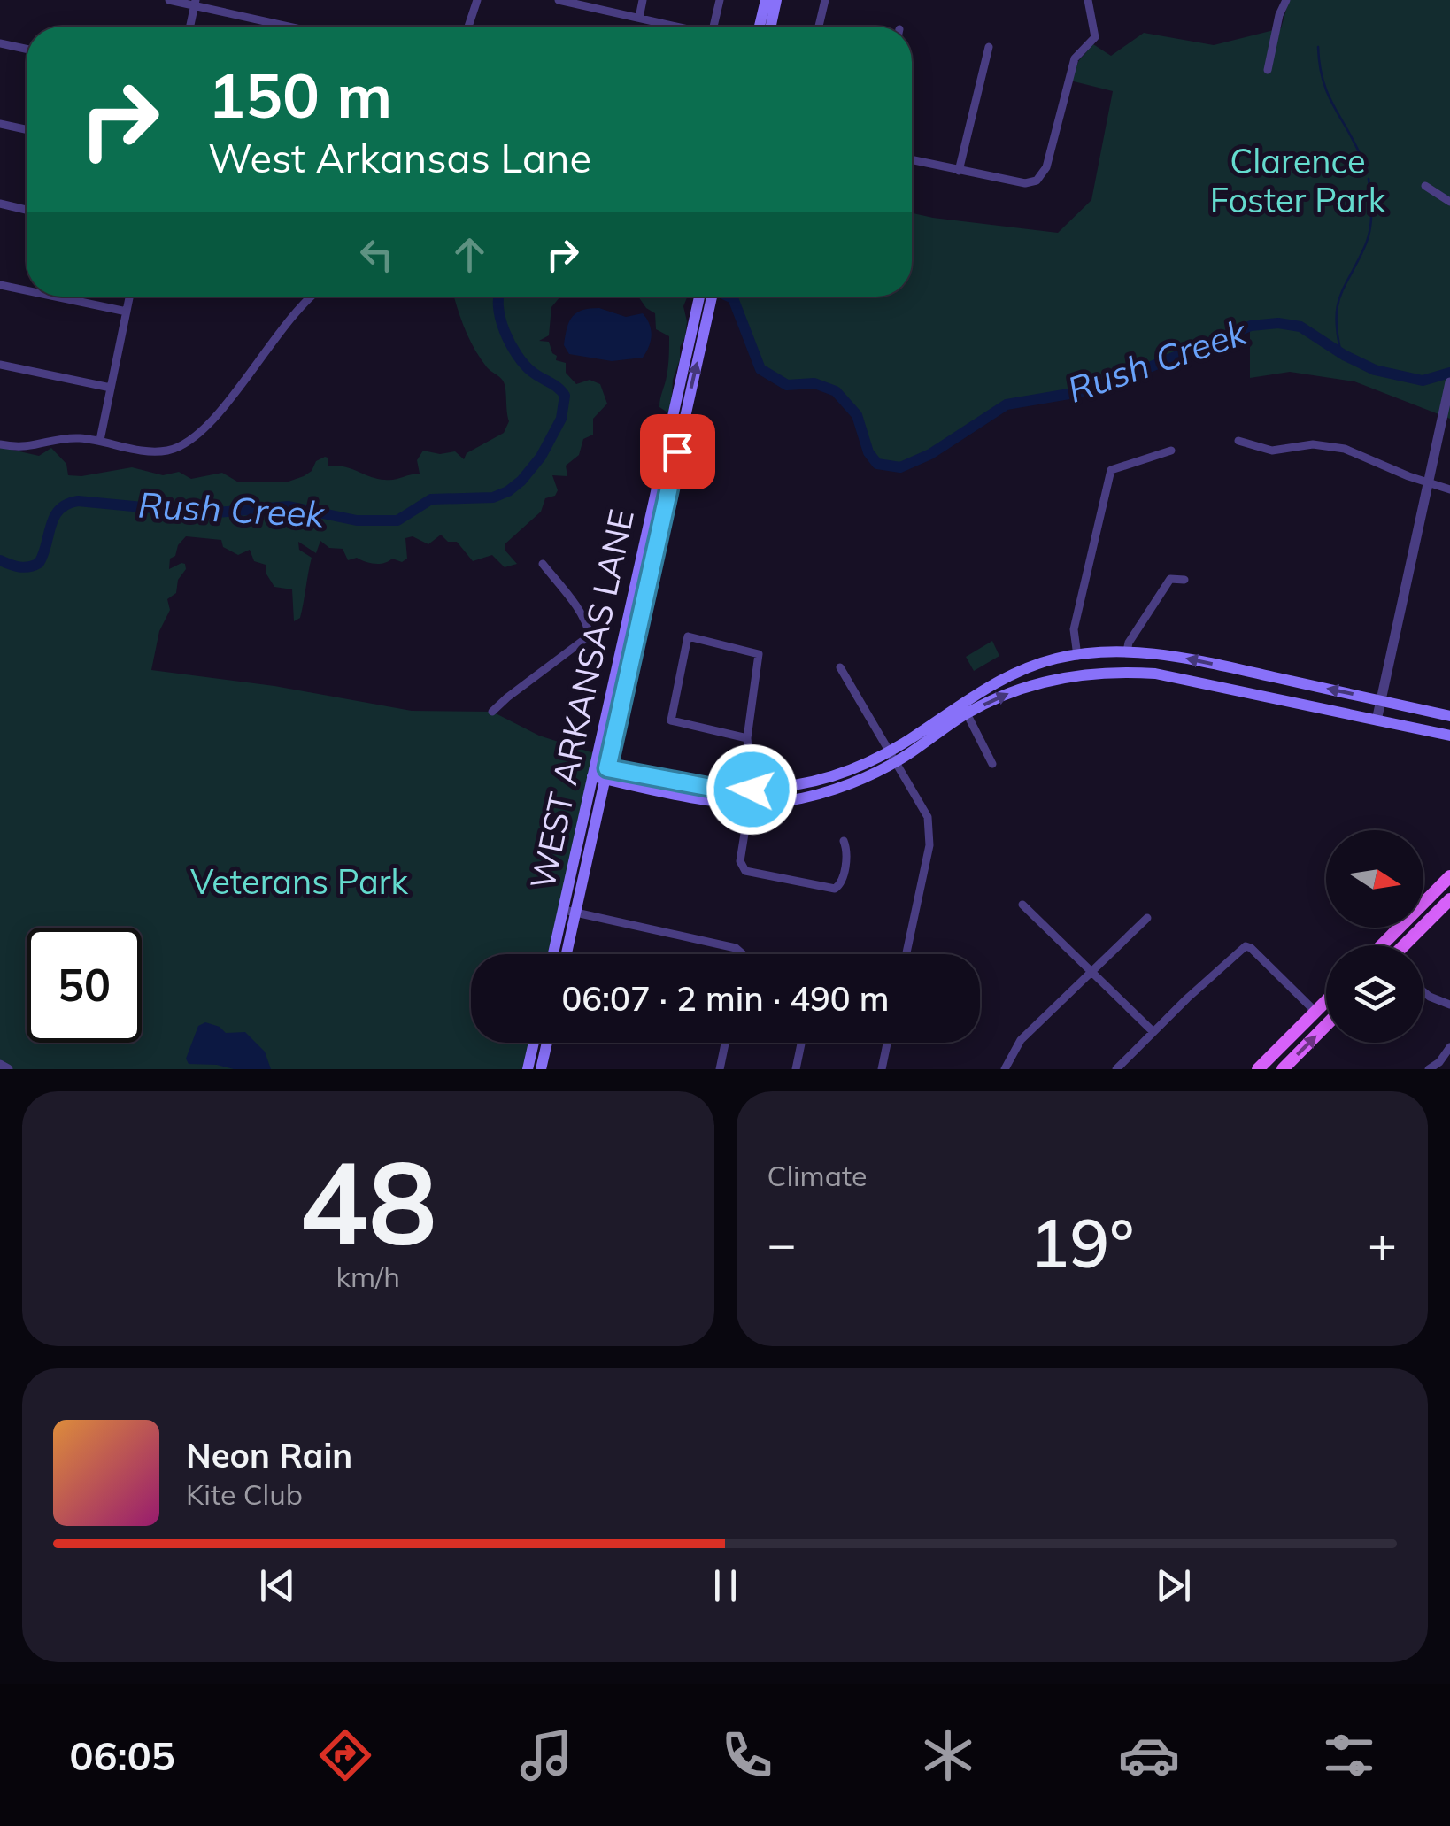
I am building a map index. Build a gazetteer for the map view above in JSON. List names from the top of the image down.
{
  "streets": {
    "main road": ["WEST ARKANSAS LANE"]
  },
  "water": ["Rush Creek"],
  "parks": ["Clarence Foster Park", "Veterans Park"],
  "north": "right",
  "page": {
    "turn": ["150 m", "West Arkansas Lane"],
    "limit": "50",
    "trip": "06:07 · 2 min · 490 m",
    "tile": [
      ["48", "km/h"],
      "Climate"
    ],
    "heat": ["−", "19°", "+"],
    "song": ["Neon Rain", "Kite Club"],
    "tabs": "06:05"
  }
}
